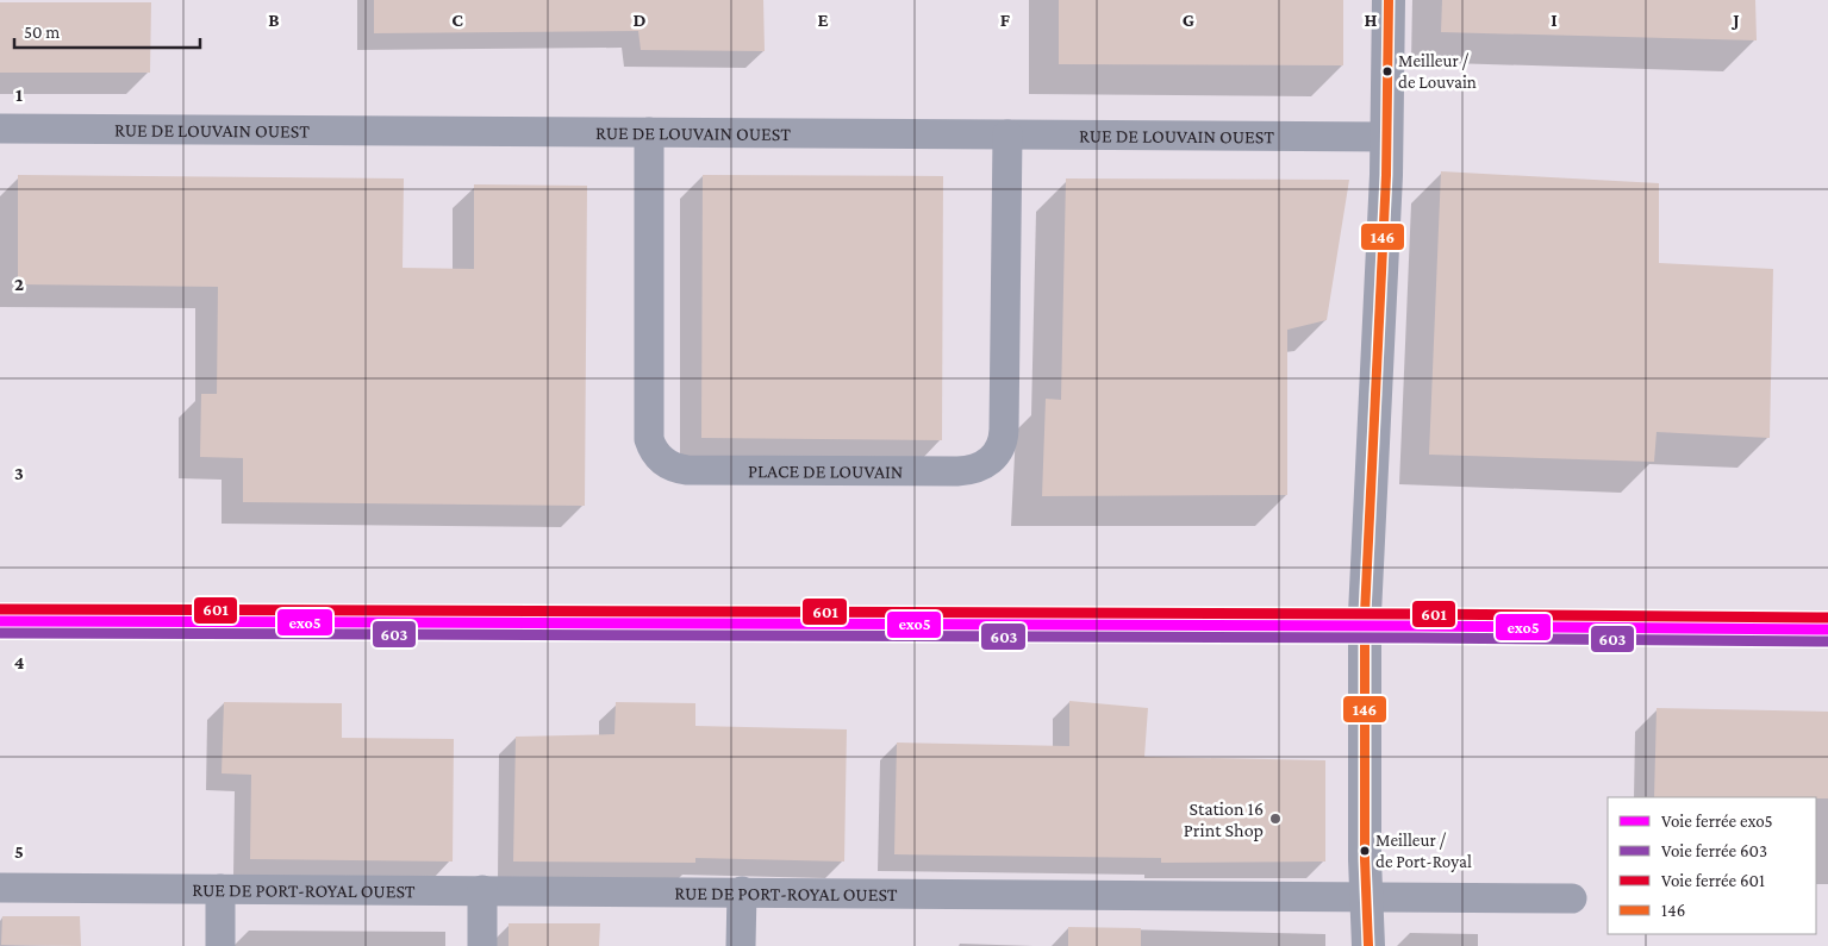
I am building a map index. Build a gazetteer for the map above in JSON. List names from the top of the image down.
{
  "streets": {
    "street": ["RUE DE LOUVAIN OUEST", "PLACE DE LOUVAIN", "RUE DE PORT-ROYAL OUEST"]
  },
  "crossings": [
    ["RUE DE LOUVAIN OUEST", "PLACE DE LOUVAIN"]
  ],
  "places": ["Meilleur / de Louvain", "Station 16 Print Shop", "Meilleur / de Port-Royal"],
  "lines": [
    "transit line 146",
    "rail line 601",
    "rail line exo5",
    "rail line 603"
  ],
  "legend": [
    "Voie ferrée exo5",
    "Voie ferrée 603",
    "Voie ferrée 601",
    "146"
  ],
  "scale_bar": "50 m",
  "grid": {
    "columns": [
      "B",
      "C",
      "D",
      "E",
      "F",
      "G",
      "H",
      "I",
      "J"
    ],
    "rows": [
      "1",
      "2",
      "3",
      "4",
      "5"
    ]
  }
}
